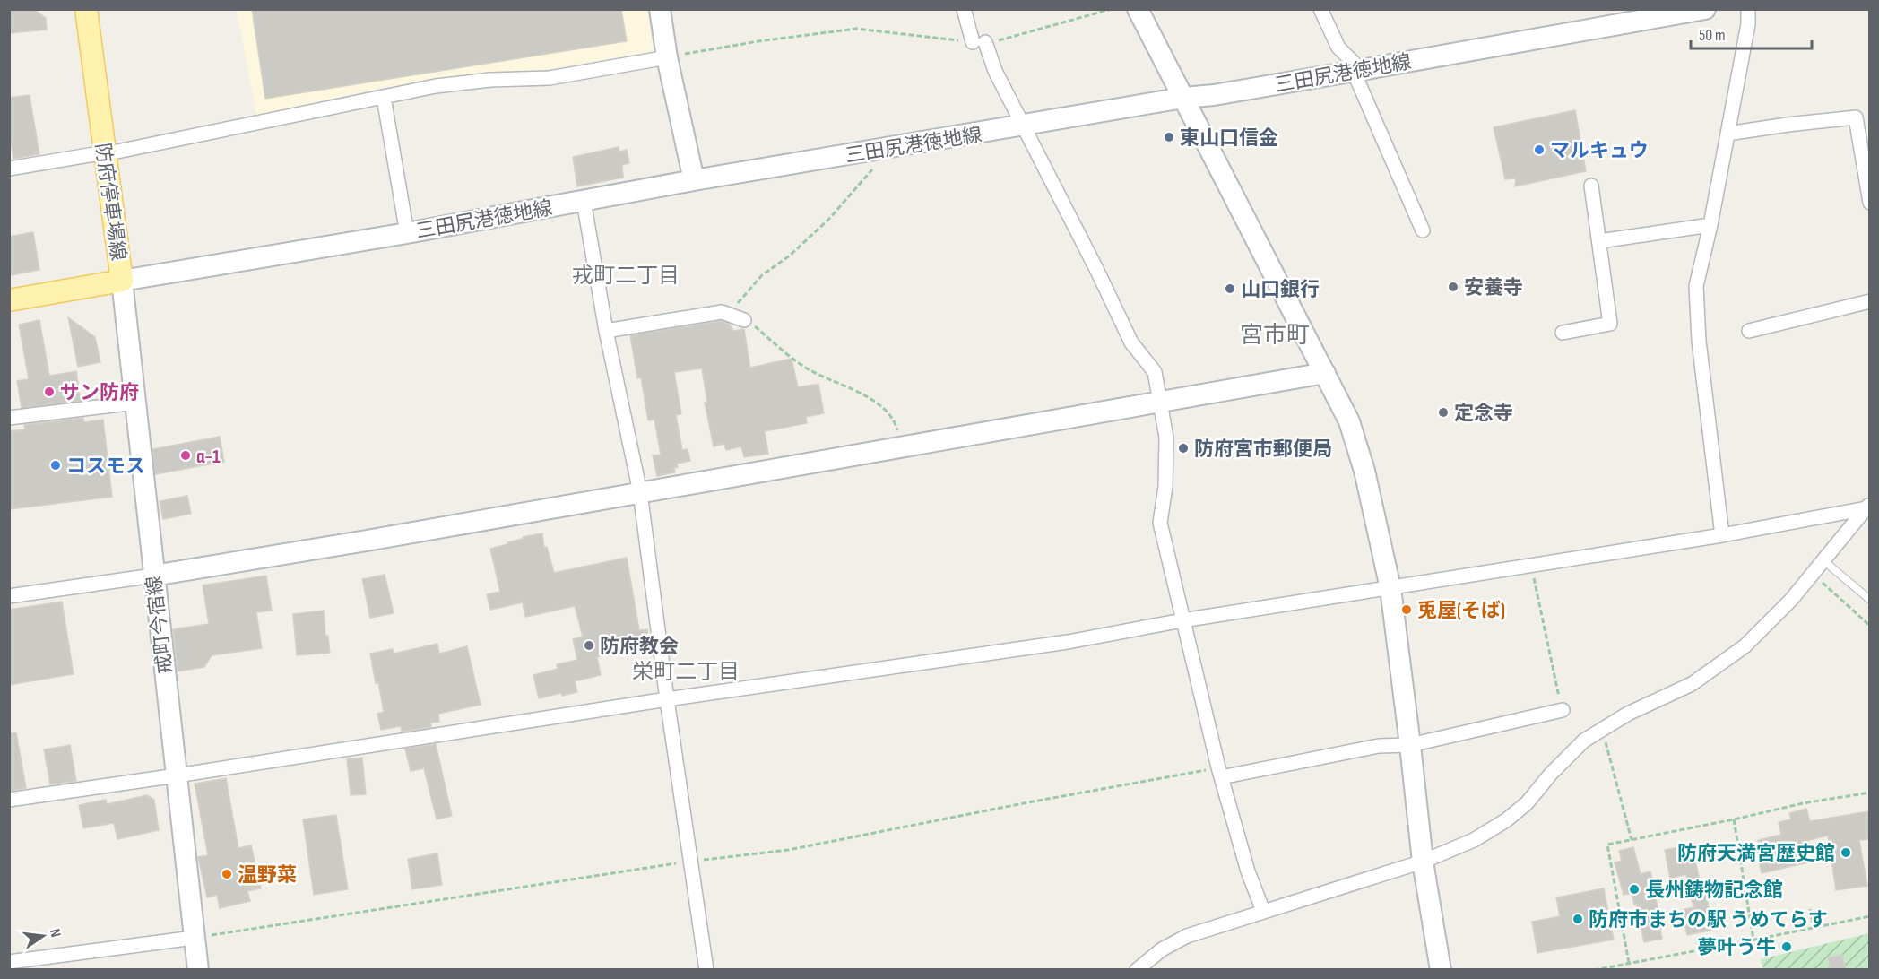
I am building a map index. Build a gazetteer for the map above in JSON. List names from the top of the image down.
{
  "streets": {
    "main road": ["防府停車場線"],
    "street": ["三田尻港徳地線", "戒町今宿線"]
  },
  "crossings": [
    ["三田尻港徳地線", "防府停車場線"],
    ["三田尻港徳地線", "戒町今宿線"],
    ["防府停車場線", "戒町今宿線"]
  ],
  "districts": ["戎町二丁目", "宮市町", "栄町二丁目"],
  "places": [
    "東山口信金",
    "マルキュウ",
    "安養寺",
    "山口銀行",
    "サン防府",
    "定念寺",
    "防府宮市郵便局",
    "α-1",
    "コスモス",
    "兎屋(そば)",
    "防府教会",
    "防府天満宮歴史館",
    "温野菜",
    "長州鋳物記念館",
    "防府市まちの駅 うめてらす",
    "夢叶う牛"
  ],
  "scale_bar": "50 m",
  "north": "right"
}
